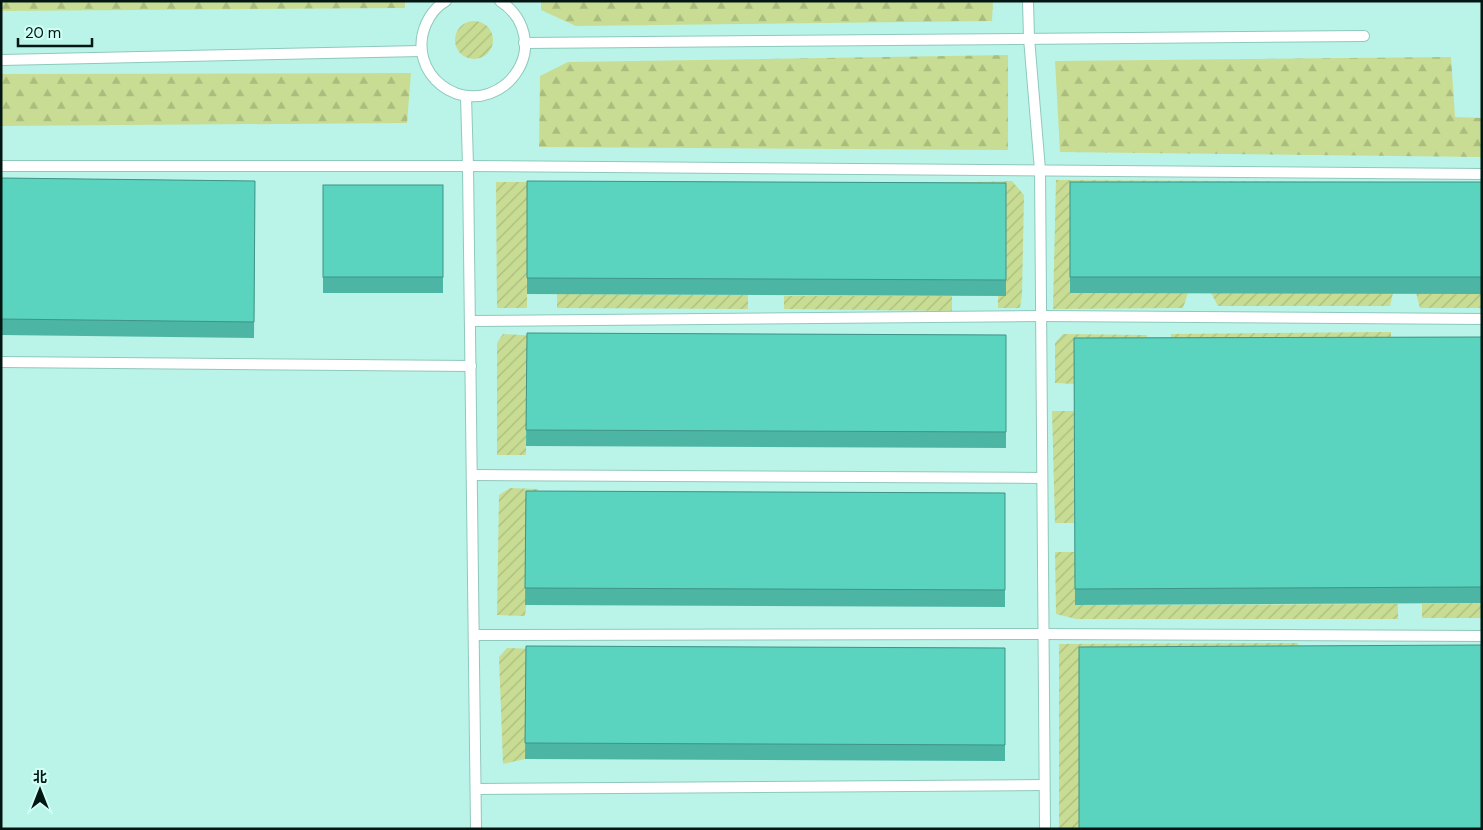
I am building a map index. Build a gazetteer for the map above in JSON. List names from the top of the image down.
{
  "scale_bar": "20 m",
  "north": "top"
}
